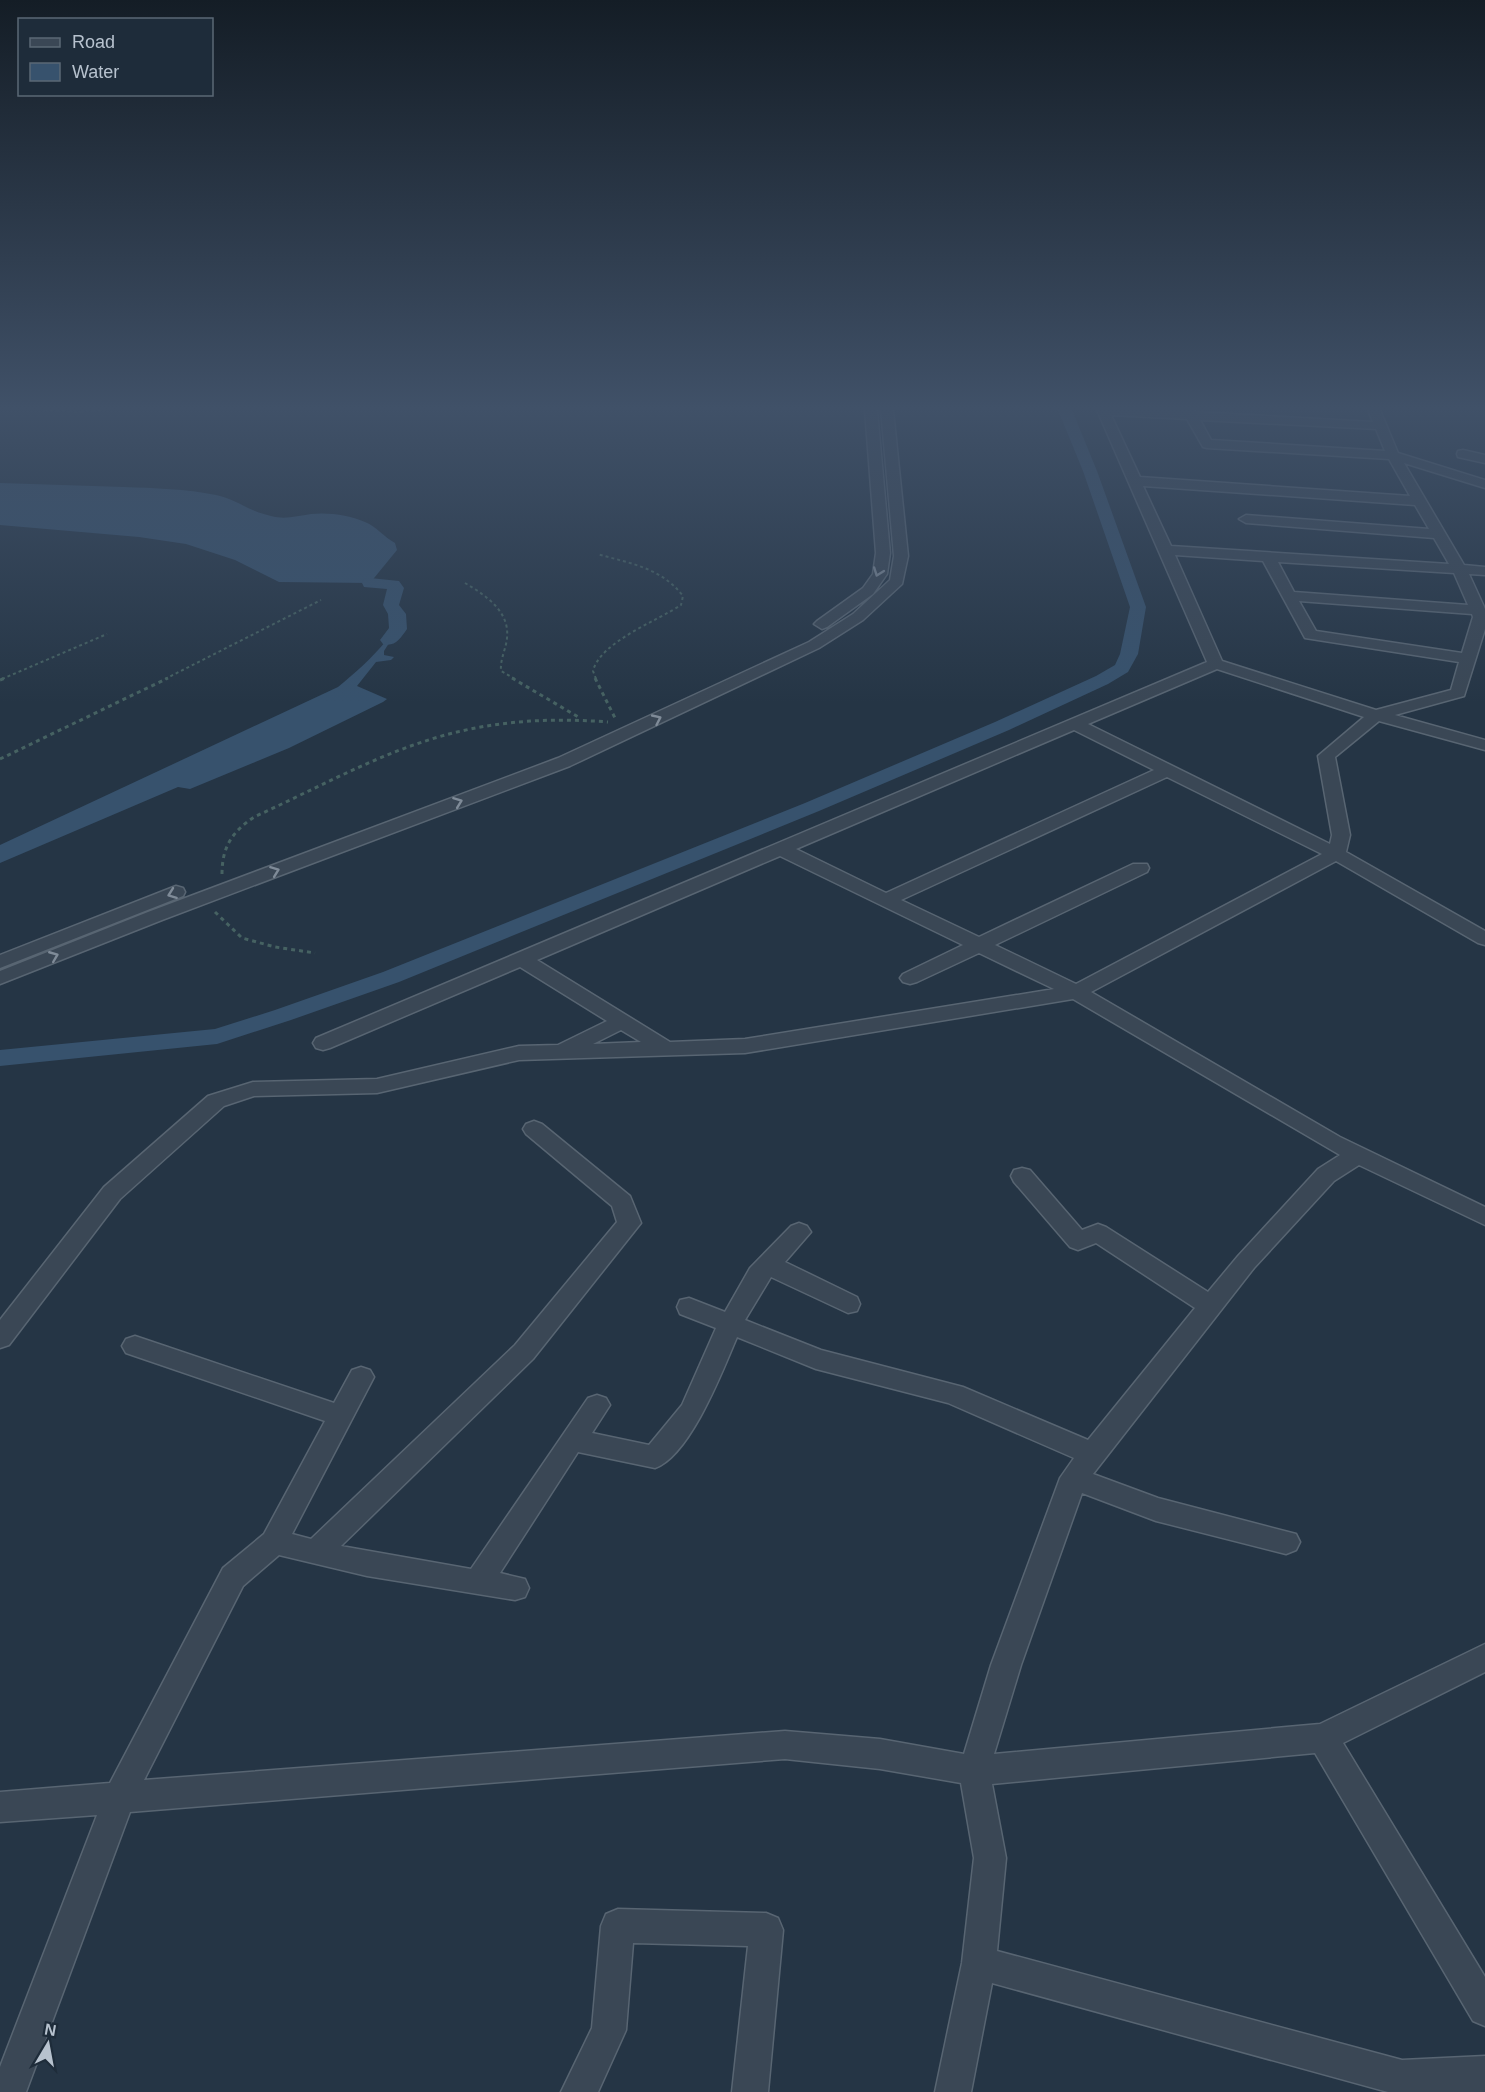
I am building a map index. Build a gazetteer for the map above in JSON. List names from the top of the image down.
{
  "legend": ["Road", "Water"],
  "north": "top"
}
